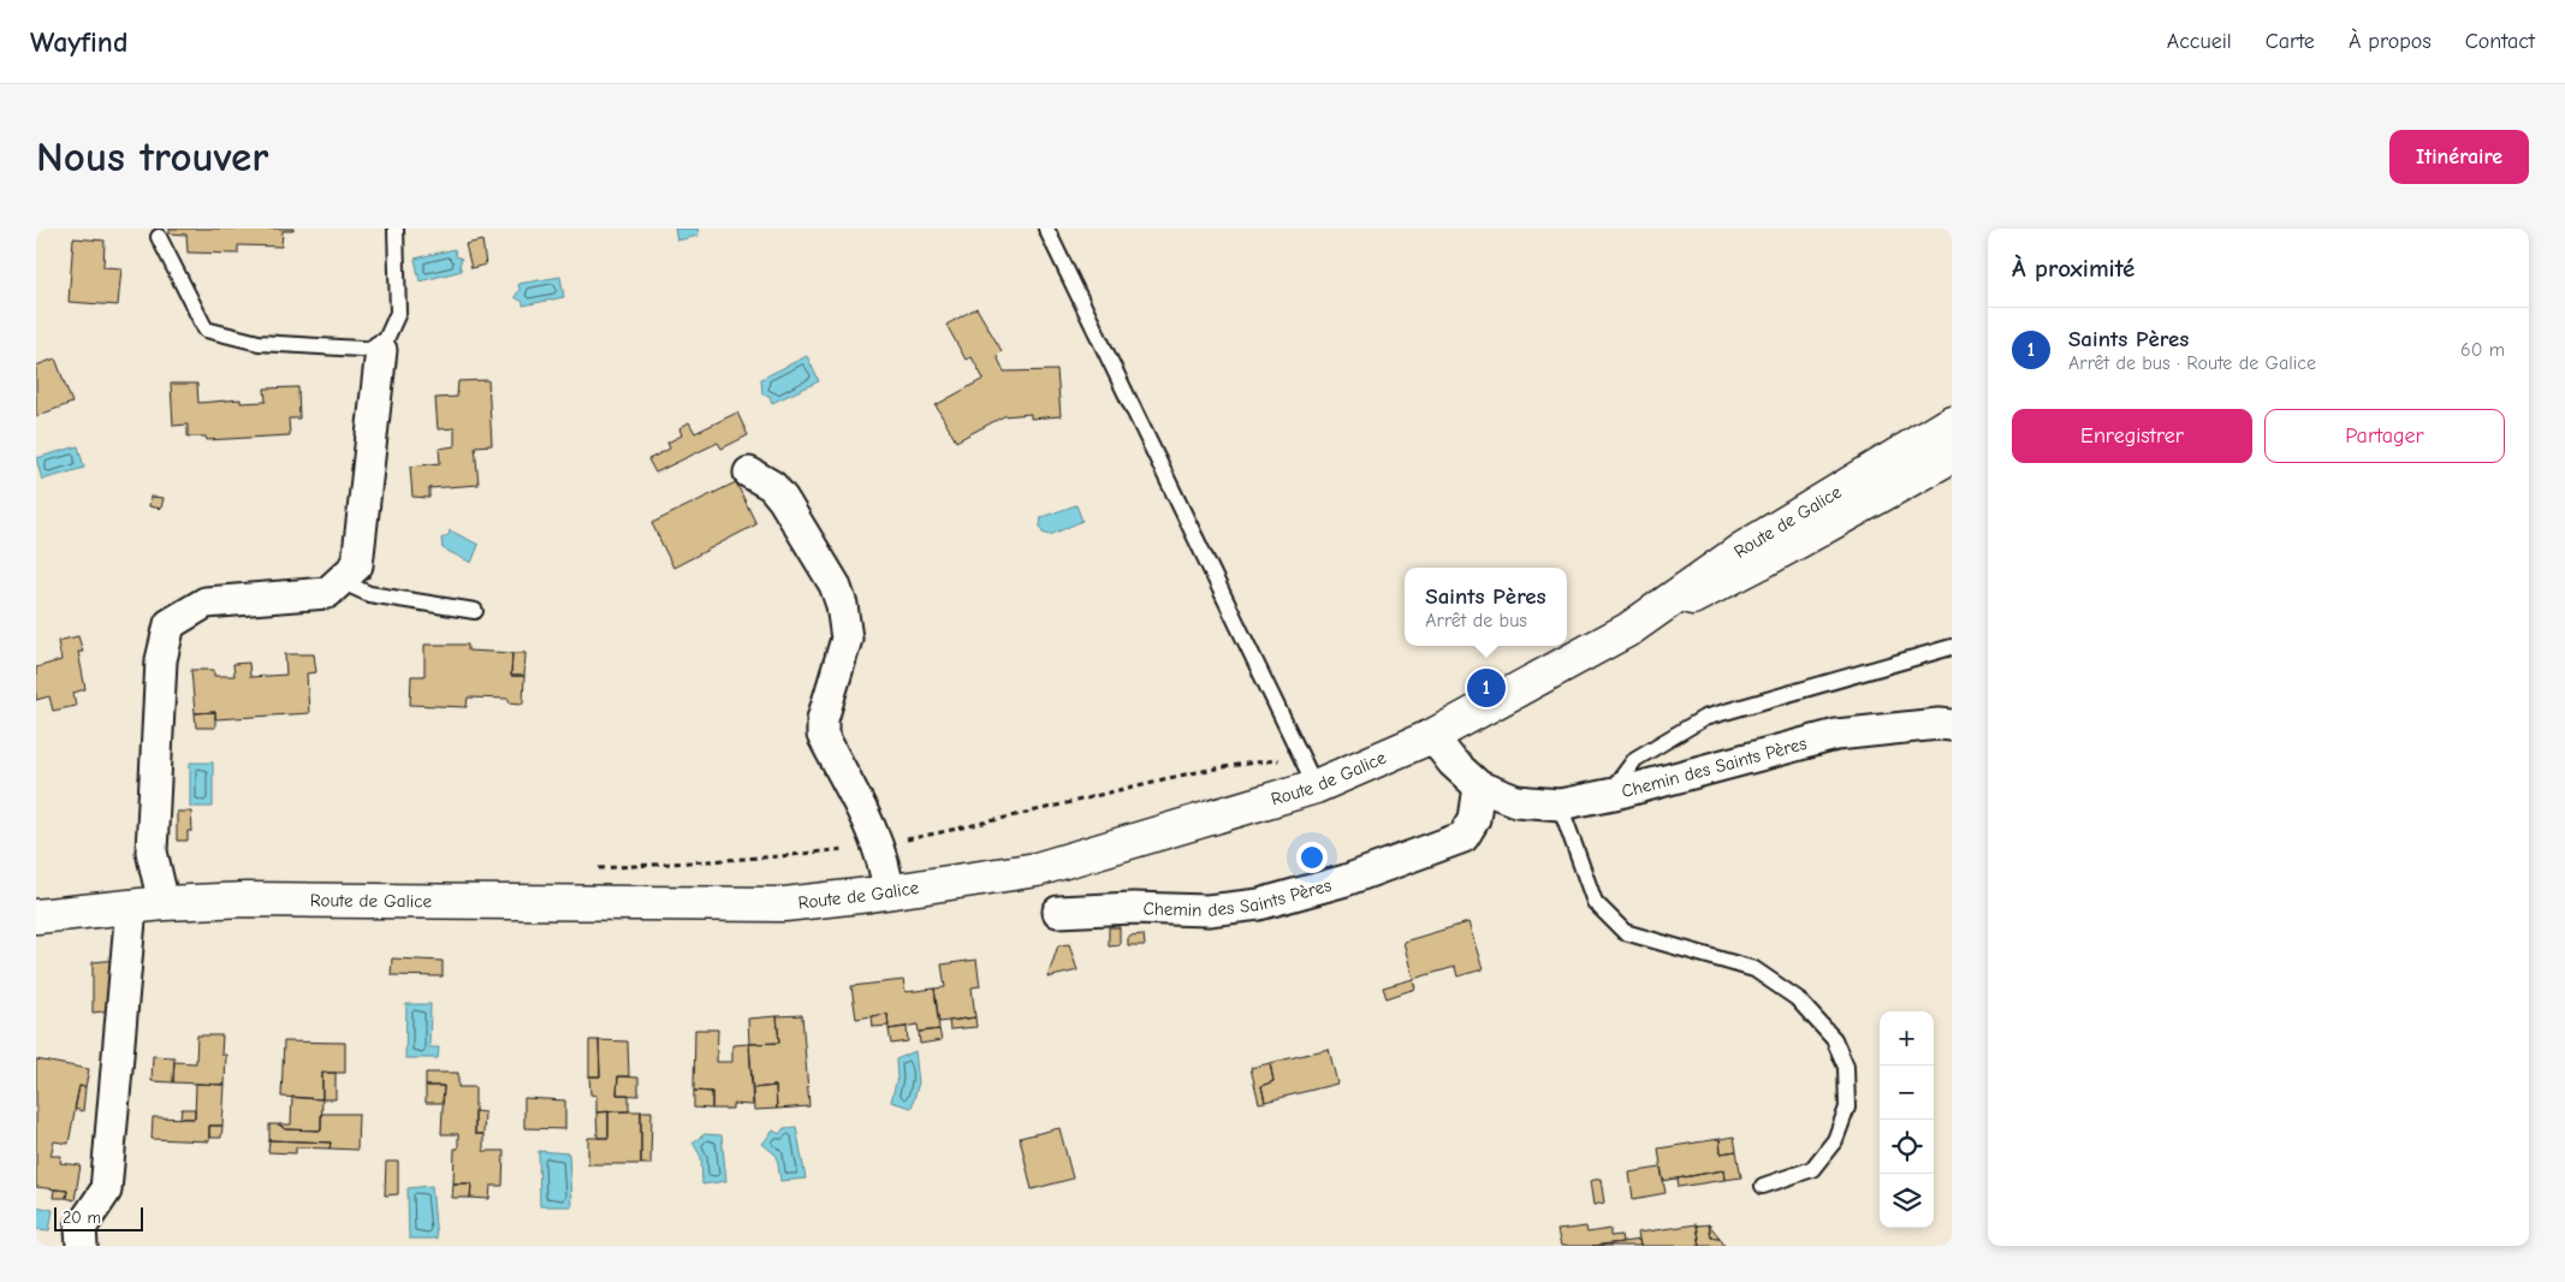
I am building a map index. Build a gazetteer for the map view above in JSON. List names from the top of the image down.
{
  "streets": {
    "main road": ["Route de Galice"],
    "street": ["Chemin des Saints Pères"]
  },
  "crossings": [
    ["Route de Galice", "Chemin des Saints Pères"]
  ],
  "scale_bar": "20 m",
  "page": {
    "header": "Wayfind",
    "nav": [
      "Accueil",
      "Carte",
      "À propos",
      "Contact"
    ],
    "buttons": [
      "Itinéraire",
      ["Enregistrer", "Partager"]
    ],
    "title": "Nous trouver",
    "heading": "À proximité",
    "list": [
      {
        "mark": "1",
        "name": "Saints Pères",
        "note": "Arrêt de bus · Route de Galice",
        "value": "60 m"
      }
    ],
    "popup": ["Saints Pères", "Arrêt de bus"],
    "pins": "1",
    "map_buttons": ["+", "−"],
    "scale": "20 m"
  }
}
